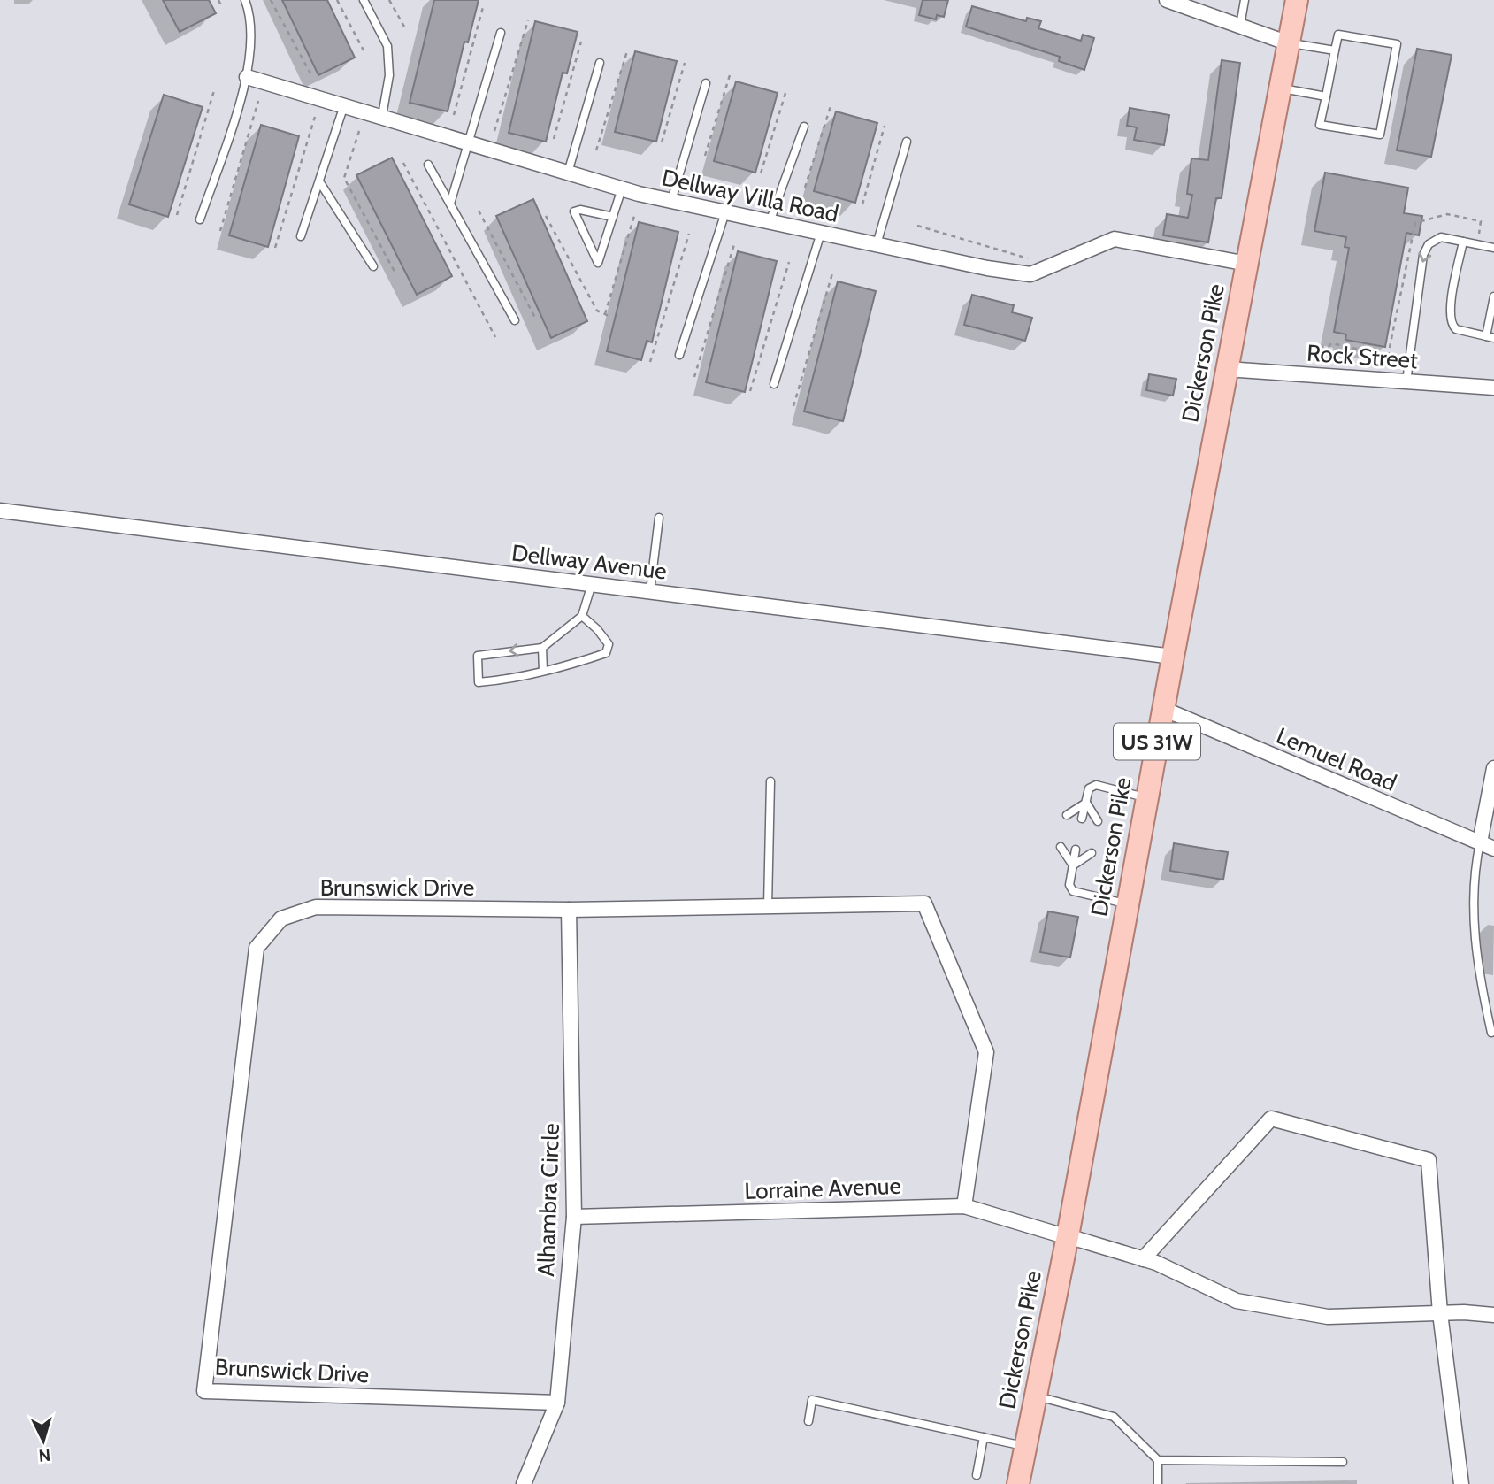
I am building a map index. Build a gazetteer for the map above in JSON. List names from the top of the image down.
{
  "streets": {
    "main road": ["Dickerson Pike", "US 31W"],
    "street": [
      "Dellway Villa Road",
      "Rock Street",
      "Dellway Avenue",
      "Lemuel Road",
      "Brunswick Drive",
      "Lorraine Avenue",
      "Alhambra Circle"
    ]
  },
  "crossings": [
    ["Dellway Villa Road", "Dickerson Pike"],
    ["Dickerson Pike", "Rock Street"],
    ["Dickerson Pike", "Dellway Avenue"],
    ["Dickerson Pike", "Lemuel Road"],
    ["Dickerson Pike", "Lorraine Avenue"],
    ["Brunswick Drive", "Lorraine Avenue"],
    ["Brunswick Drive", "Alhambra Circle"],
    ["Lorraine Avenue", "Alhambra Circle"]
  ],
  "north": "bottom"
}
